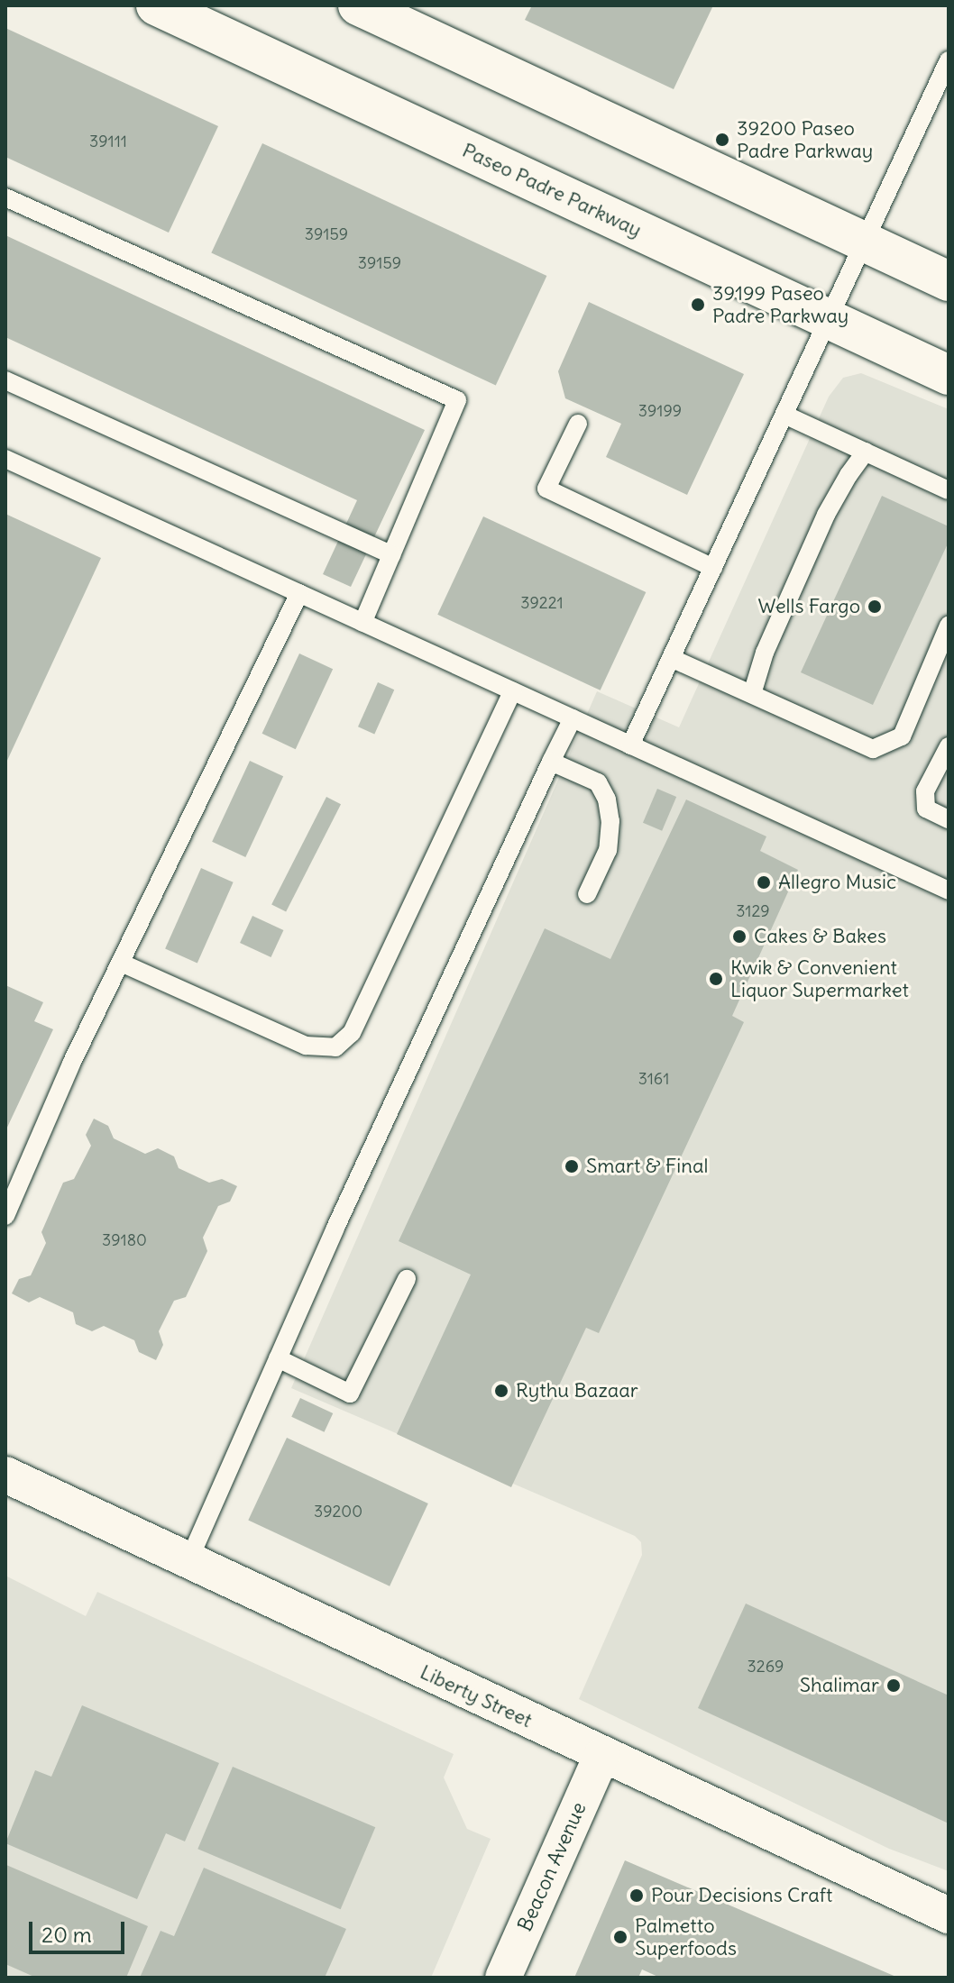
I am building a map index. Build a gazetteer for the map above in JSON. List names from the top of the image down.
{
  "streets": {
    "main road": ["Paseo Padre Parkway"],
    "street": ["Liberty Street", "Beacon Avenue"]
  },
  "crossings": [
    ["Liberty Street", "Beacon Avenue"]
  ],
  "places": [
    "39200 Paseo Padre Parkway",
    "39199 Paseo Padre Parkway",
    "Wells Fargo",
    "Allegro Music",
    "Cakes & Bakes",
    "Kwik & Convenient Liquor Supermarket",
    "Smart & Final",
    "Rythu Bazaar",
    "Shalimar",
    "Pour Decisions Craft",
    "Palmetto Superfoods"
  ],
  "house_numbers": [
    "39111",
    "39159",
    "39159",
    "39199",
    "39221",
    "3129",
    "3161",
    "39180",
    "39200",
    "3269"
  ],
  "scale_bar": "20 m"
}
